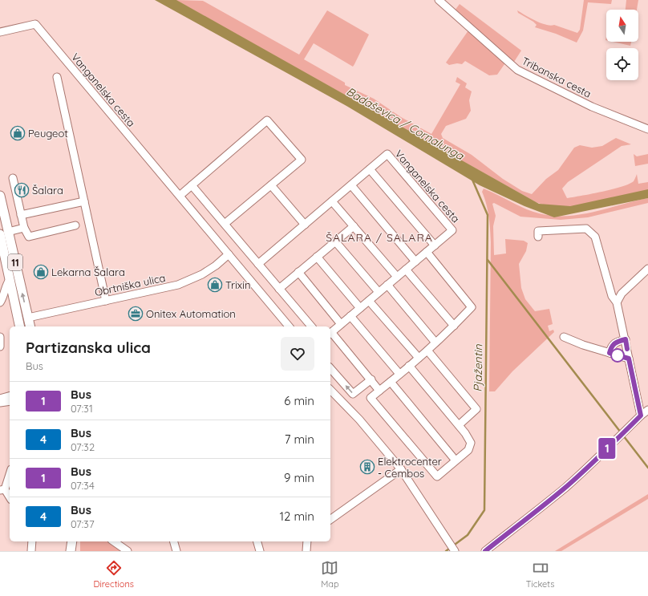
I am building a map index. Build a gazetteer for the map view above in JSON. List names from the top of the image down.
{
  "streets": {
    "main road": ["11"],
    "street": ["Tribanska cesta", "Vanganelska cesta", "Obrtniška ulica"]
  },
  "crossings": [
    ["Vanganelska cesta", "Obrtniška ulica"],
    ["11", "Obrtniška ulica"]
  ],
  "districts": ["ŠALARA / SALARA"],
  "water": ["Badaševica / Cornalunga", "Pjažentin"],
  "places": {
    "shop": ["Peugeot", "Lekarna Šalara", "Trixin"],
    "restaurant": ["Šalara"],
    "office": ["Onitex Automation"],
    "building": ["Elektrocenter - Cembos"]
  },
  "lines": ["bus line 1"],
  "north": "top",
  "page": {
    "on_map": "1",
    "heading": ["Partizanska ulica", "Bus"],
    "list": [
      {
        "mark": "1",
        "name": "Bus",
        "note": "07:31",
        "value": "6 min"
      },
      {
        "mark": "4",
        "name": "Bus",
        "note": "07:32",
        "value": "7 min"
      },
      {
        "mark": "1",
        "name": "Bus",
        "note": "07:34",
        "value": "9 min"
      },
      {
        "mark": "4",
        "name": "Bus",
        "note": "07:37",
        "value": "12 min"
      }
    ],
    "tabs": ["Directions", "Map", "Tickets"]
  }
}
